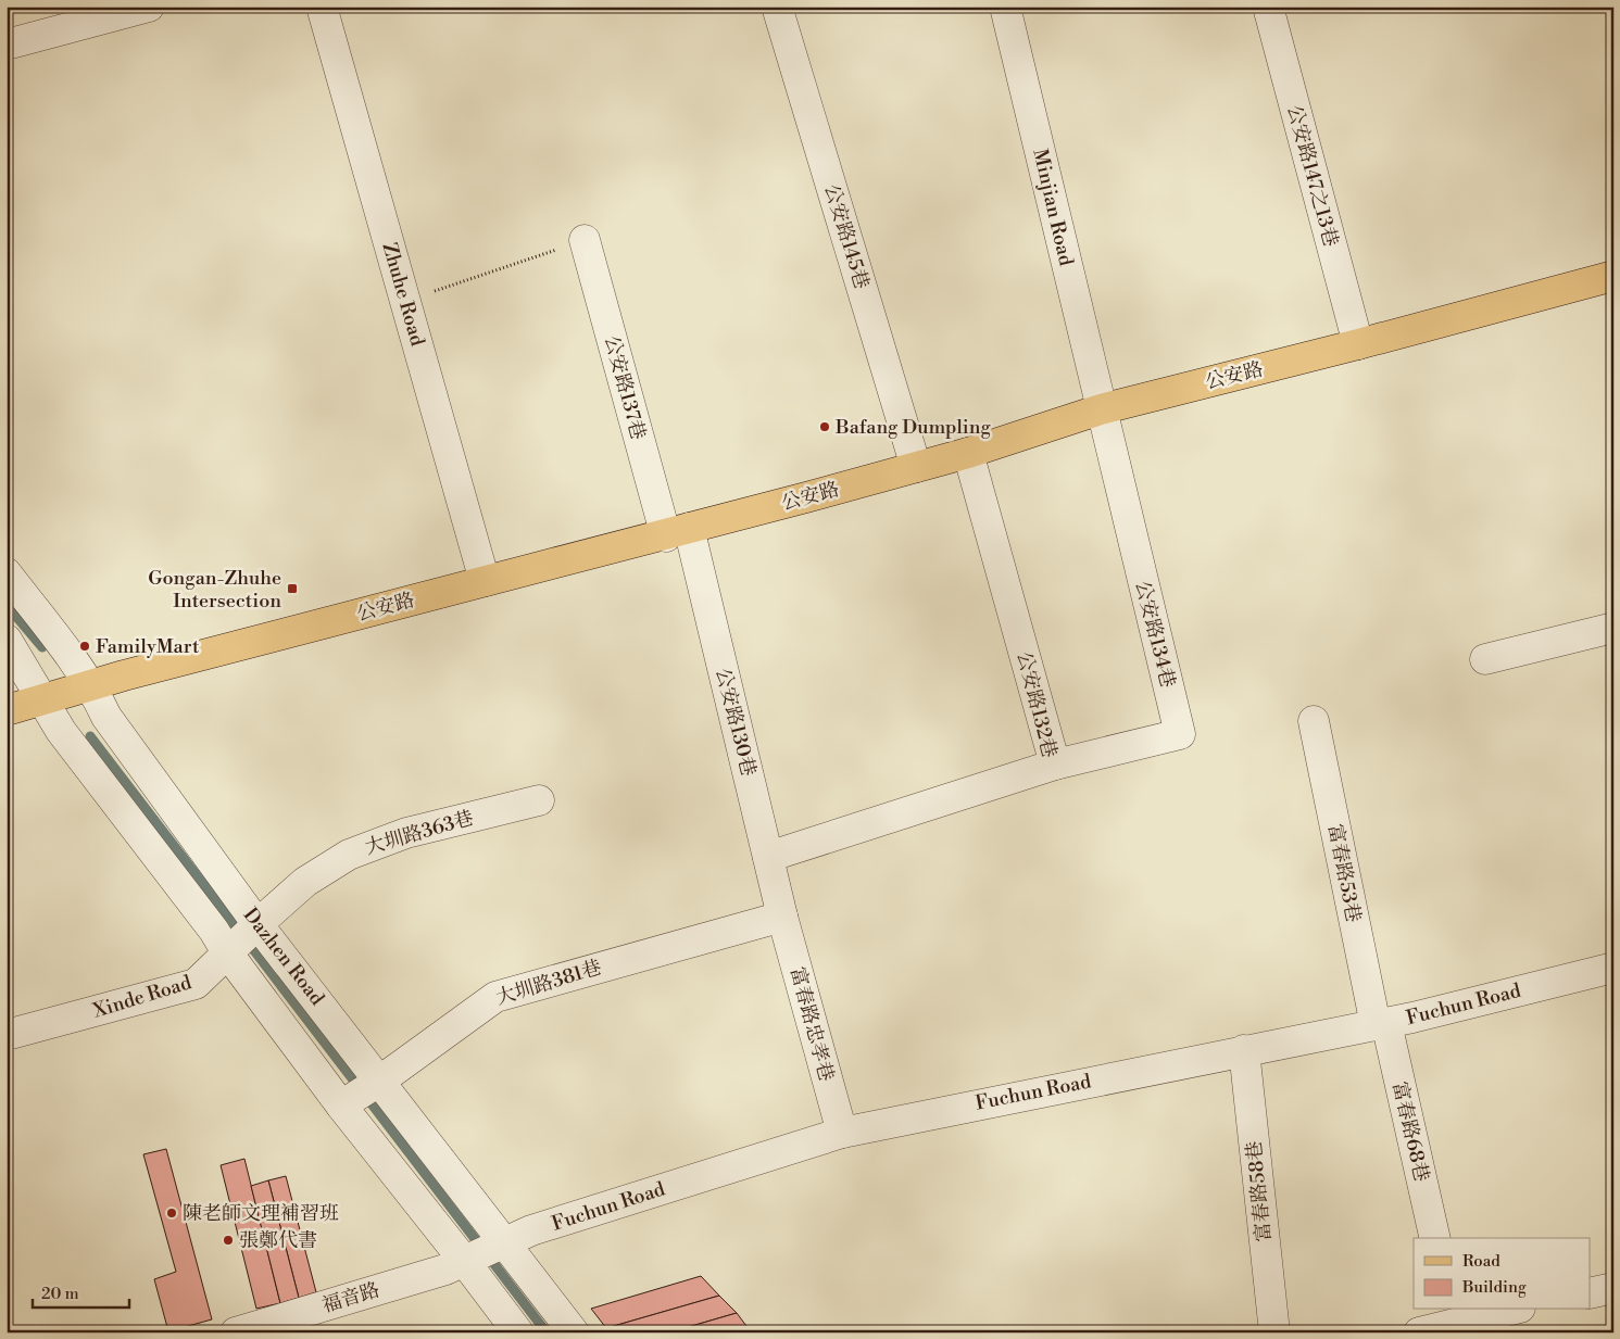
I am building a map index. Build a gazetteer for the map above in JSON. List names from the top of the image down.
{
  "streets": {
    "main road": ["公安路"],
    "street": [
      "公安路147之13巷",
      "Minjian Road",
      "公安路145巷",
      "Zhuhe Road",
      "公安路137巷",
      "公安路134巷",
      "公安路132巷",
      "公安路130巷",
      "大圳路363巷",
      "富春路53巷",
      "Dazhen Road",
      "大圳路381巷",
      "Xinde Road",
      "Fuchun Road",
      "富春路忠孝巷",
      "富春路68巷",
      "富春路58巷",
      "福音路"
    ]
  },
  "crossings": [
    ["公安路147之13巷", "公安路"],
    ["Minjian Road", "公安路"],
    ["Minjian Road", "公安路134巷"],
    ["公安路145巷", "公安路"],
    ["Zhuhe Road", "公安路"],
    ["公安路", "公安路137巷"],
    ["公安路", "公安路134巷"],
    ["公安路", "公安路132巷"],
    ["公安路", "公安路130巷"],
    ["公安路", "Dazhen Road"],
    ["公安路137巷", "公安路130巷"],
    ["公安路134巷", "公安路132巷"],
    ["公安路132巷", "公安路130巷"],
    ["公安路130巷", "大圳路381巷"],
    ["公安路130巷", "富春路忠孝巷"],
    ["大圳路363巷", "Dazhen Road"],
    ["大圳路363巷", "Xinde Road"],
    ["富春路53巷", "Fuchun Road"],
    ["富春路53巷", "富春路68巷"],
    ["Dazhen Road", "大圳路381巷"],
    ["Dazhen Road", "Xinde Road"],
    ["Dazhen Road", "Fuchun Road"],
    ["Dazhen Road", "福音路"],
    ["大圳路381巷", "富春路忠孝巷"],
    ["Fuchun Road", "富春路忠孝巷"],
    ["Fuchun Road", "富春路68巷"],
    ["Fuchun Road", "富春路58巷"],
    ["Fuchun Road", "福音路"]
  ],
  "places": {
    "other": [
      "Bafang Dumpling",
      "FamilyMart",
      "陳老師文理補習班",
      "張鄭代書"
    ],
    "transit": ["Gongan-Zhuhe Intersection"]
  },
  "legend": ["Road", "Building"],
  "scale_bar": "20 m"
}
